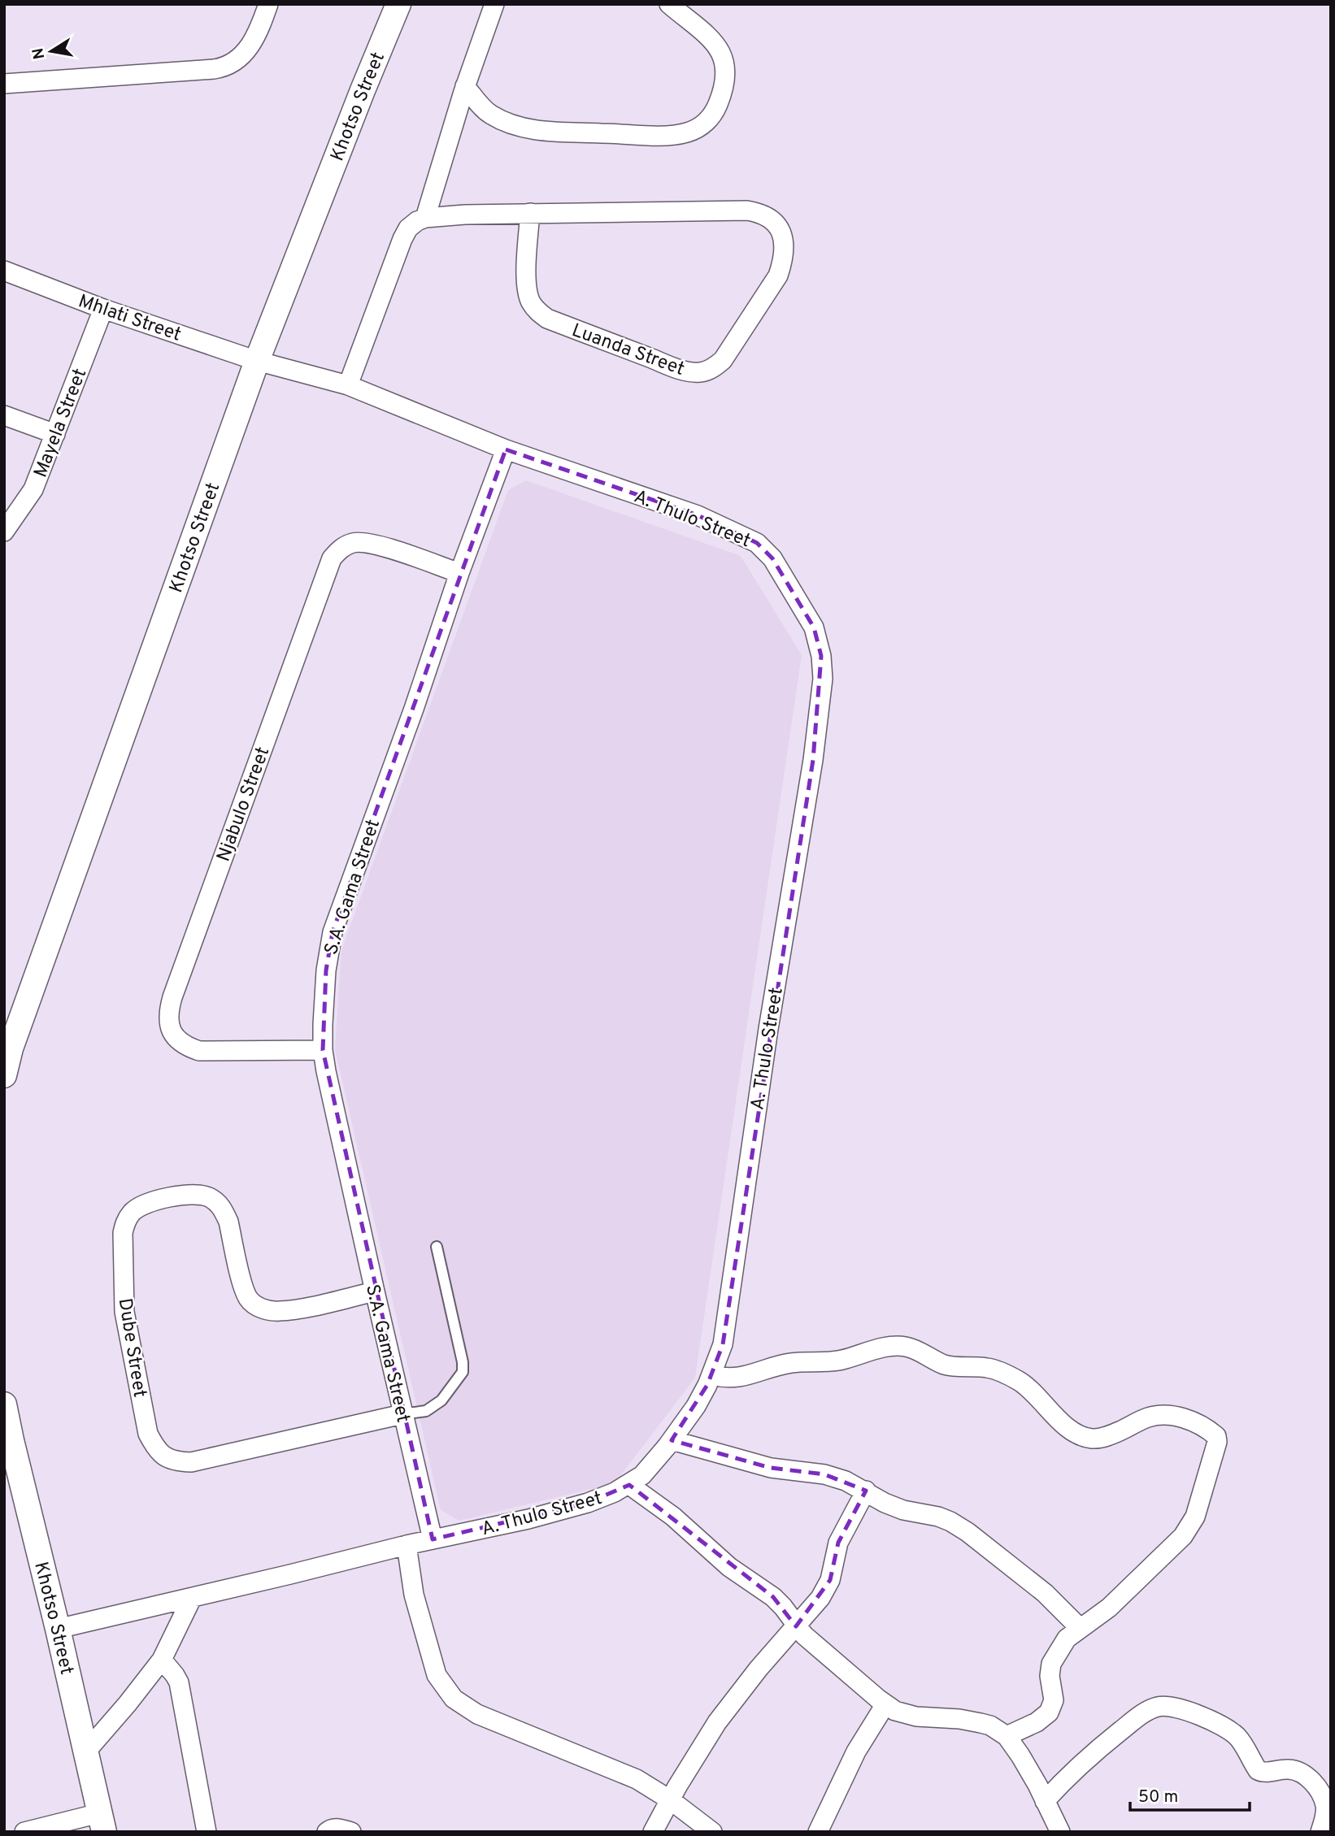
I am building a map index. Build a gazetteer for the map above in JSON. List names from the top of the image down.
{
  "streets": {
    "street": [
      "Khotso Street",
      "Mhlati Street",
      "Luanda Street",
      "Mayela Street",
      "A. Thulo Street",
      "Njabulo Street",
      "S.A. Gama Street",
      "Dube Street"
    ]
  },
  "crossings": [
    ["Khotso Street", "Mhlati Street"],
    ["Khotso Street", "A. Thulo Street"],
    ["Mhlati Street", "Mayela Street"],
    ["Mhlati Street", "A. Thulo Street"],
    ["A. Thulo Street", "S.A. Gama Street"],
    ["Njabulo Street", "S.A. Gama Street"],
    ["S.A. Gama Street", "Dube Street"]
  ],
  "scale_bar": "50 m",
  "north": "left"
}
